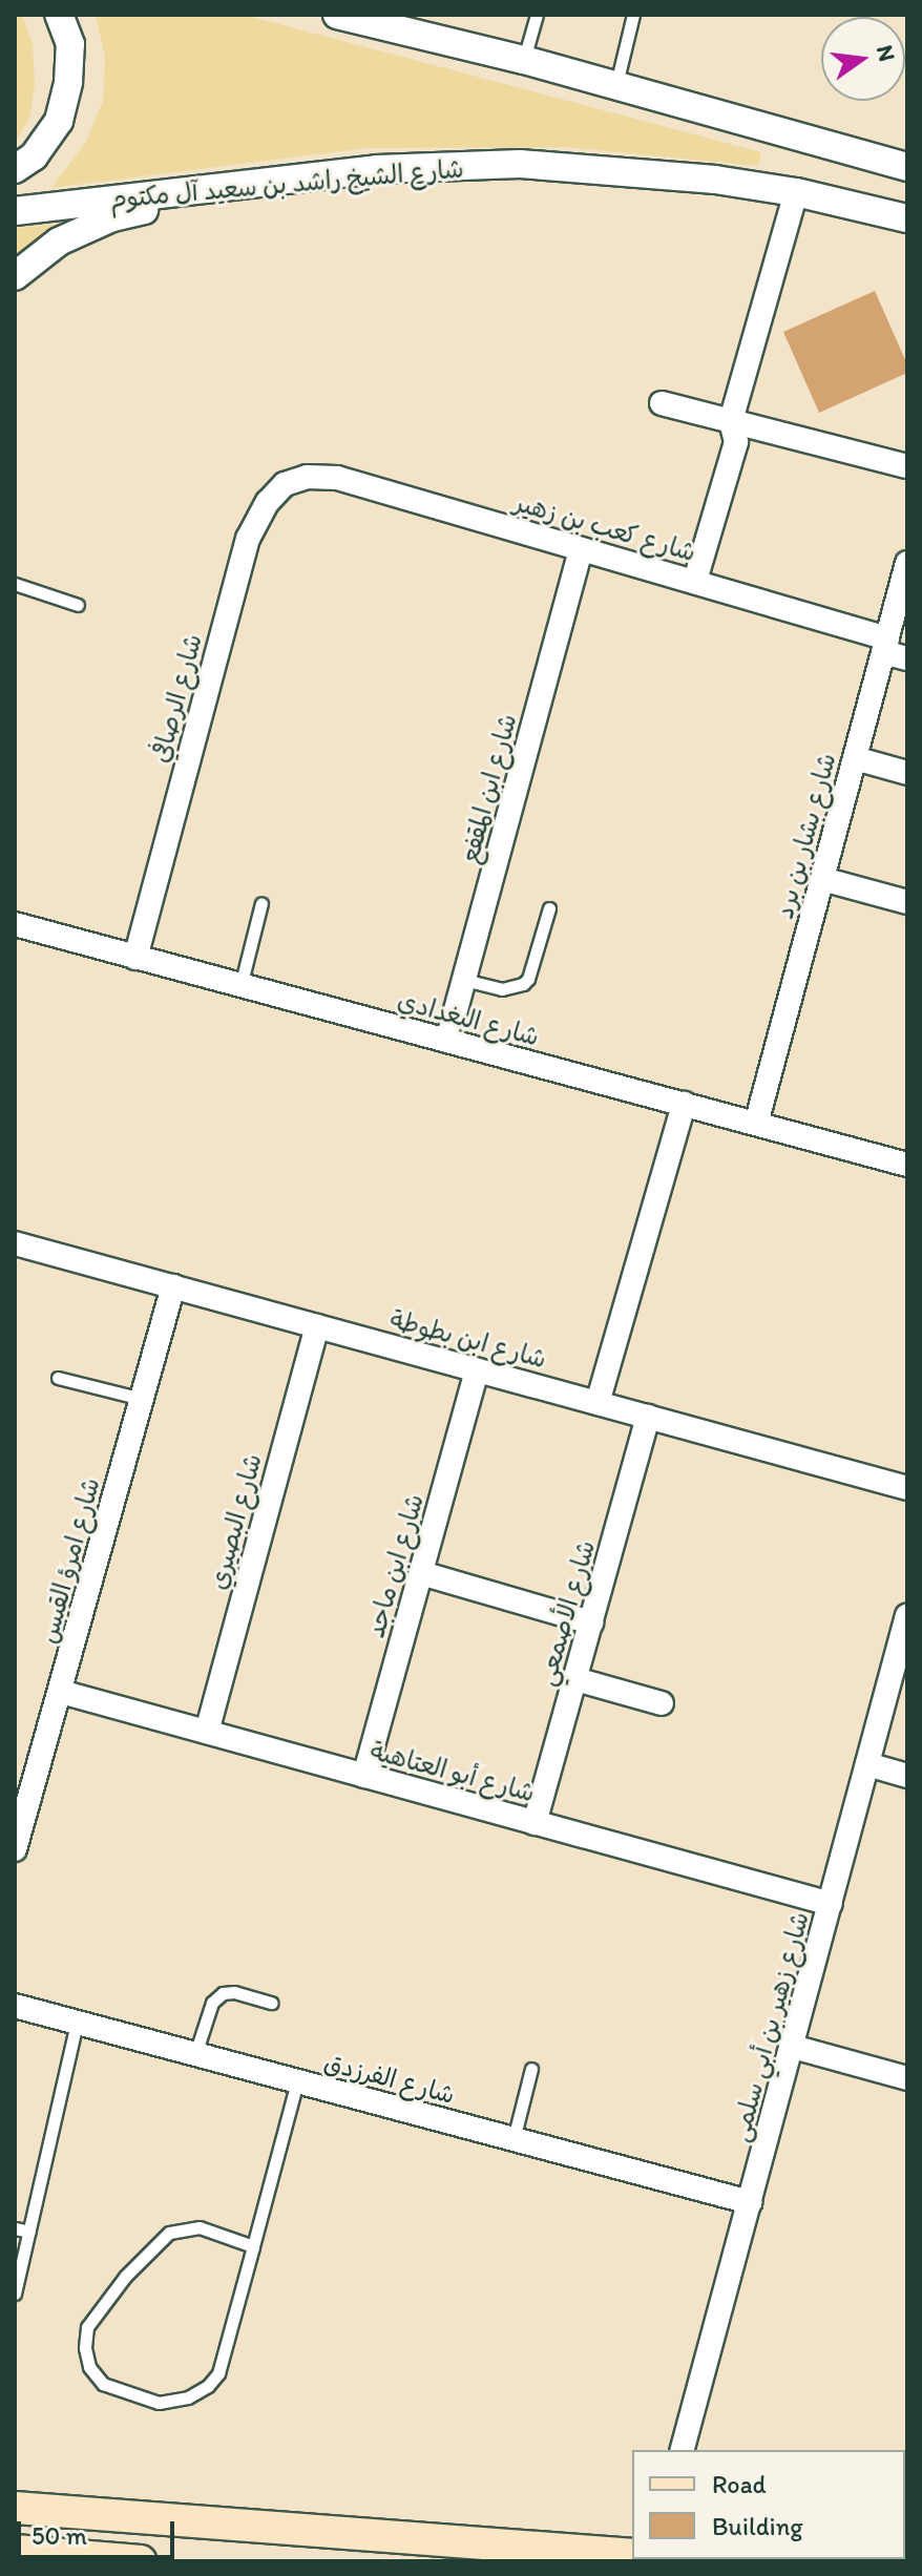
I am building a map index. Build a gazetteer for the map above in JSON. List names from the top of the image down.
{
  "streets": {
    "street": [
      "شارع الشيخ راشد بن سعيد آل مكتوم",
      "شارع كعب بن زهير",
      "شارع الرصافي",
      "شارع ابن المقفع",
      "شارع بشار بن برد",
      "شارع البغدادي",
      "شارع ابن بطوطة",
      "شارع البصيري",
      "شارع امرؤ القيس",
      "شارع ابن ماجد",
      "شارع الأصمعي",
      "شارع أبو العتاهية",
      "شارع زهير بن أبي سلمى",
      "شارع الفرزدق"
    ]
  },
  "crossings": [
    ["شارع كعب بن زهير", "شارع الرصافي"],
    ["شارع كعب بن زهير", "شارع ابن المقفع"],
    ["شارع كعب بن زهير", "شارع بشار بن برد"],
    ["شارع الرصافي", "شارع البغدادي"],
    ["شارع ابن المقفع", "شارع البغدادي"],
    ["شارع بشار بن برد", "شارع البغدادي"],
    ["شارع ابن بطوطة", "شارع البصيري"],
    ["شارع ابن بطوطة", "شارع امرؤ القيس"],
    ["شارع ابن بطوطة", "شارع ابن ماجد"],
    ["شارع ابن بطوطة", "شارع الأصمعي"],
    ["شارع البصيري", "شارع أبو العتاهية"],
    ["شارع امرؤ القيس", "شارع أبو العتاهية"],
    ["شارع ابن ماجد", "شارع أبو العتاهية"],
    ["شارع الأصمعي", "شارع أبو العتاهية"],
    ["شارع أبو العتاهية", "شارع زهير بن أبي سلمى"],
    ["شارع زهير بن أبي سلمى", "شارع الفرزدق"]
  ],
  "legend": ["Road", "Building"],
  "scale_bar": "50 m",
  "north": "right"
}
